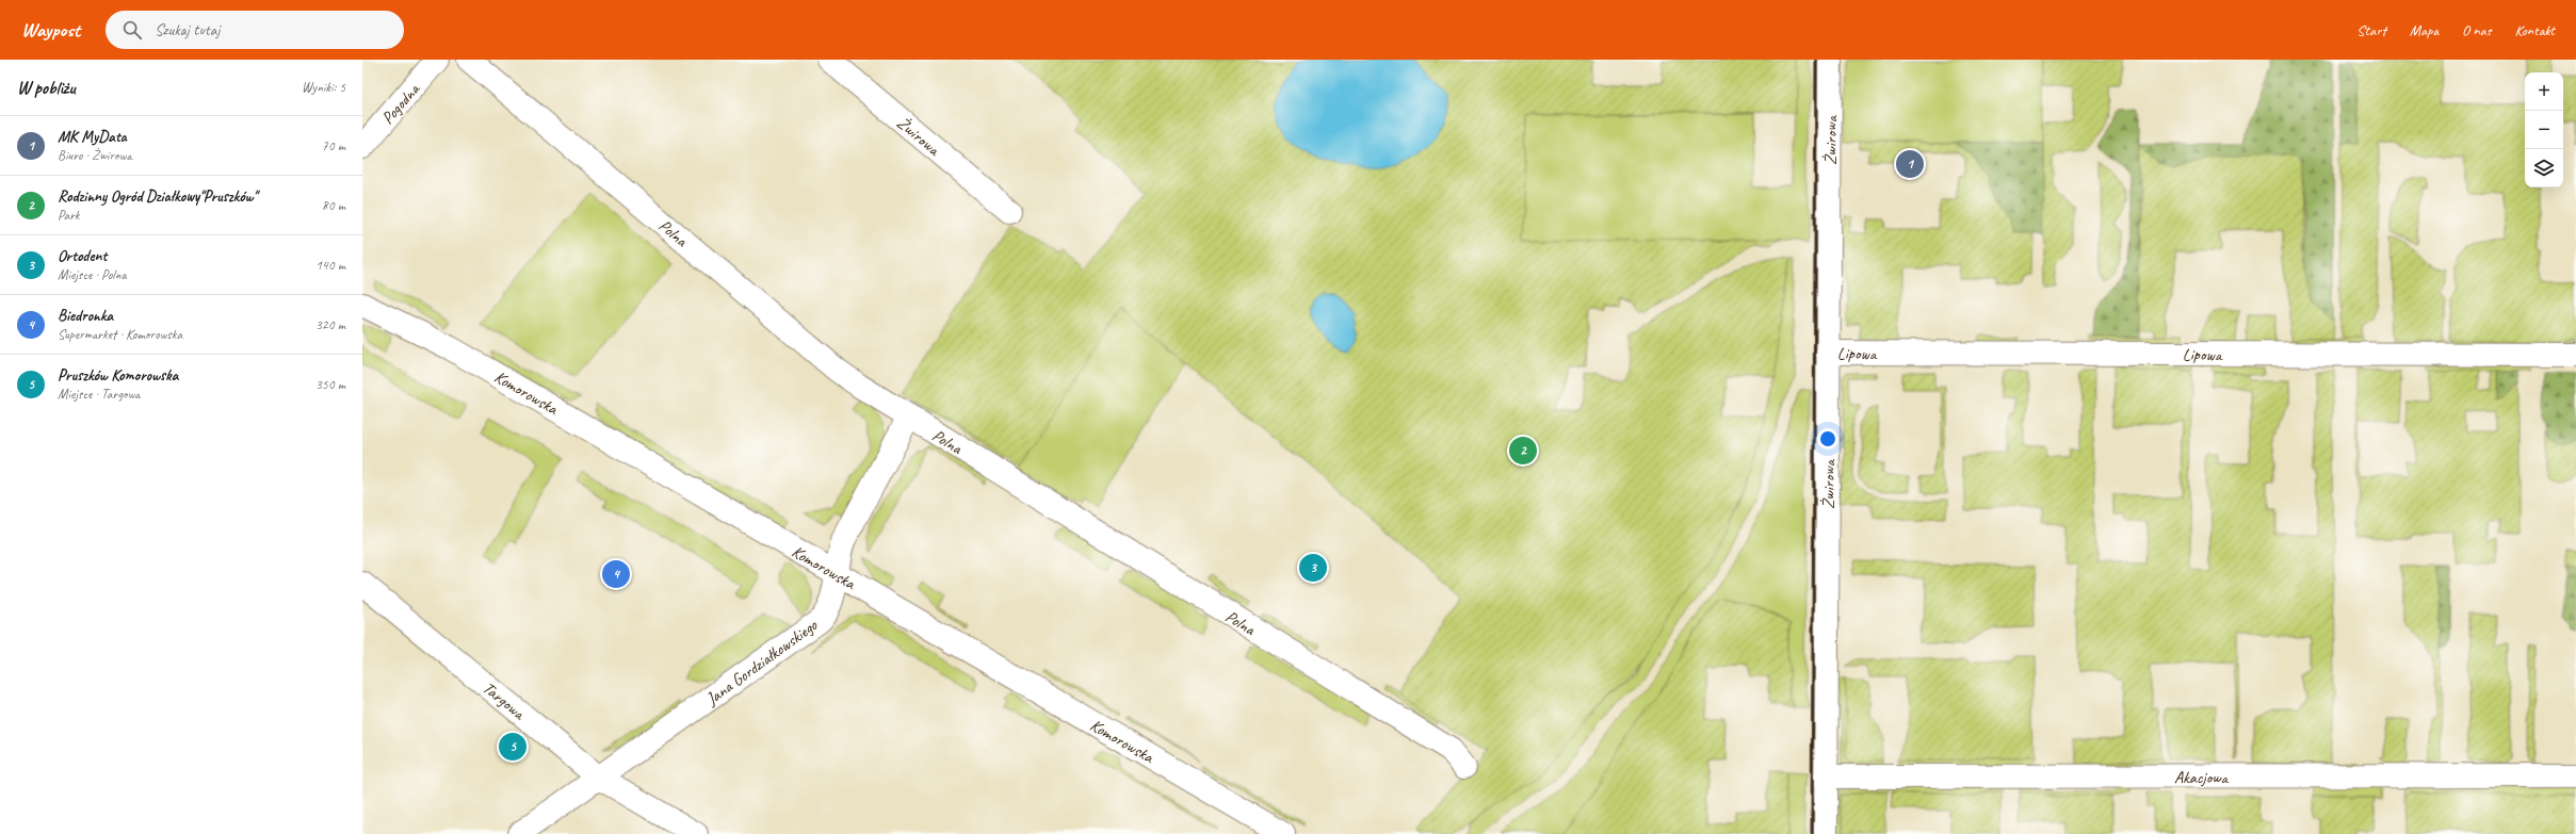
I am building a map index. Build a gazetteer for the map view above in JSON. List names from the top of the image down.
{
  "streets": {
    "street": [
      "Pogodna",
      "Żwirowa",
      "Polna",
      "Lipowa",
      "Komorowska",
      "Jana Gordziałkowskiego",
      "Targowa",
      "Akacjowa"
    ]
  },
  "crossings": [
    ["Żwirowa", "Lipowa"],
    ["Żwirowa", "Akacjowa"],
    ["Polna", "Jana Gordziałkowskiego"],
    ["Komorowska", "Jana Gordziałkowskiego"],
    ["Jana Gordziałkowskiego", "Targowa"]
  ],
  "page": {
    "header": "Waypost",
    "search": "Szukaj tutaj",
    "nav": [
      "Start",
      "Mapa",
      "O nas",
      "Kontakt"
    ],
    "heading": ["W pobliżu", "Wyniki: 5"],
    "map_buttons": ["+", "−"],
    "list": [
      {
        "mark": "1",
        "name": "MK MyData",
        "note": "Biuro · Żwirowa",
        "value": "70 m"
      },
      {
        "mark": "2",
        "name": "Rodzinny Ogród Działkowy\"Pruszków\"",
        "note": "Park",
        "value": "80 m"
      },
      {
        "mark": "3",
        "name": "Ortodent",
        "note": "Miejsce · Polna",
        "value": "140 m"
      },
      {
        "mark": "4",
        "name": "Biedronka",
        "note": "Supermarket · Komorowska",
        "value": "320 m"
      },
      {
        "mark": "5",
        "name": "Pruszków Komorowska",
        "note": "Miejsce · Targowa",
        "value": "350 m"
      }
    ],
    "pins": [
      "1",
      "2",
      "3",
      "4",
      "5"
    ]
  }
}
